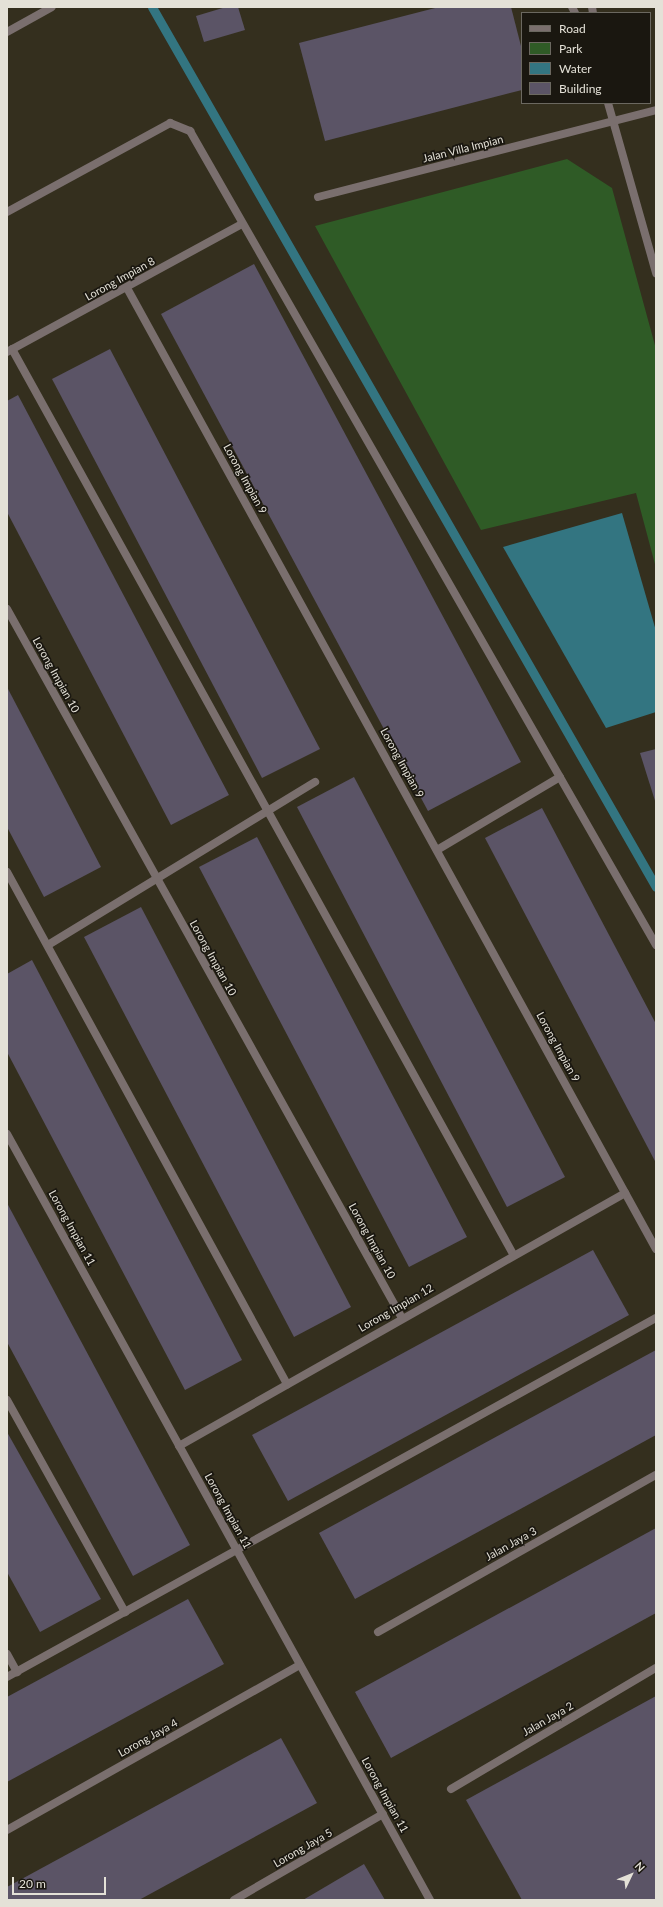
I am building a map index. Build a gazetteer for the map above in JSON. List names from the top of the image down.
{
  "streets": {
    "street": [
      "Jalan Villa Impian",
      "Lorong Impian 8",
      "Lorong Impian 9",
      "Lorong Impian 10",
      "Lorong Impian 11",
      "Lorong Impian 12",
      "Jalan Jaya 3",
      "Jalan Jaya 2",
      "Lorong Jaya 4",
      "Lorong Jaya 5"
    ]
  },
  "crossings": [
    ["Lorong Impian 8", "Lorong Impian 9"],
    ["Lorong Impian 9", "Lorong Impian 12"],
    ["Lorong Impian 10", "Lorong Impian 12"],
    ["Lorong Impian 11", "Lorong Impian 12"],
    ["Lorong Impian 11", "Lorong Jaya 4"],
    ["Lorong Impian 11", "Lorong Jaya 5"]
  ],
  "legend": [
    "Road",
    "Park",
    "Water",
    "Building"
  ],
  "scale_bar": "20 m",
  "north": "top right"
}
